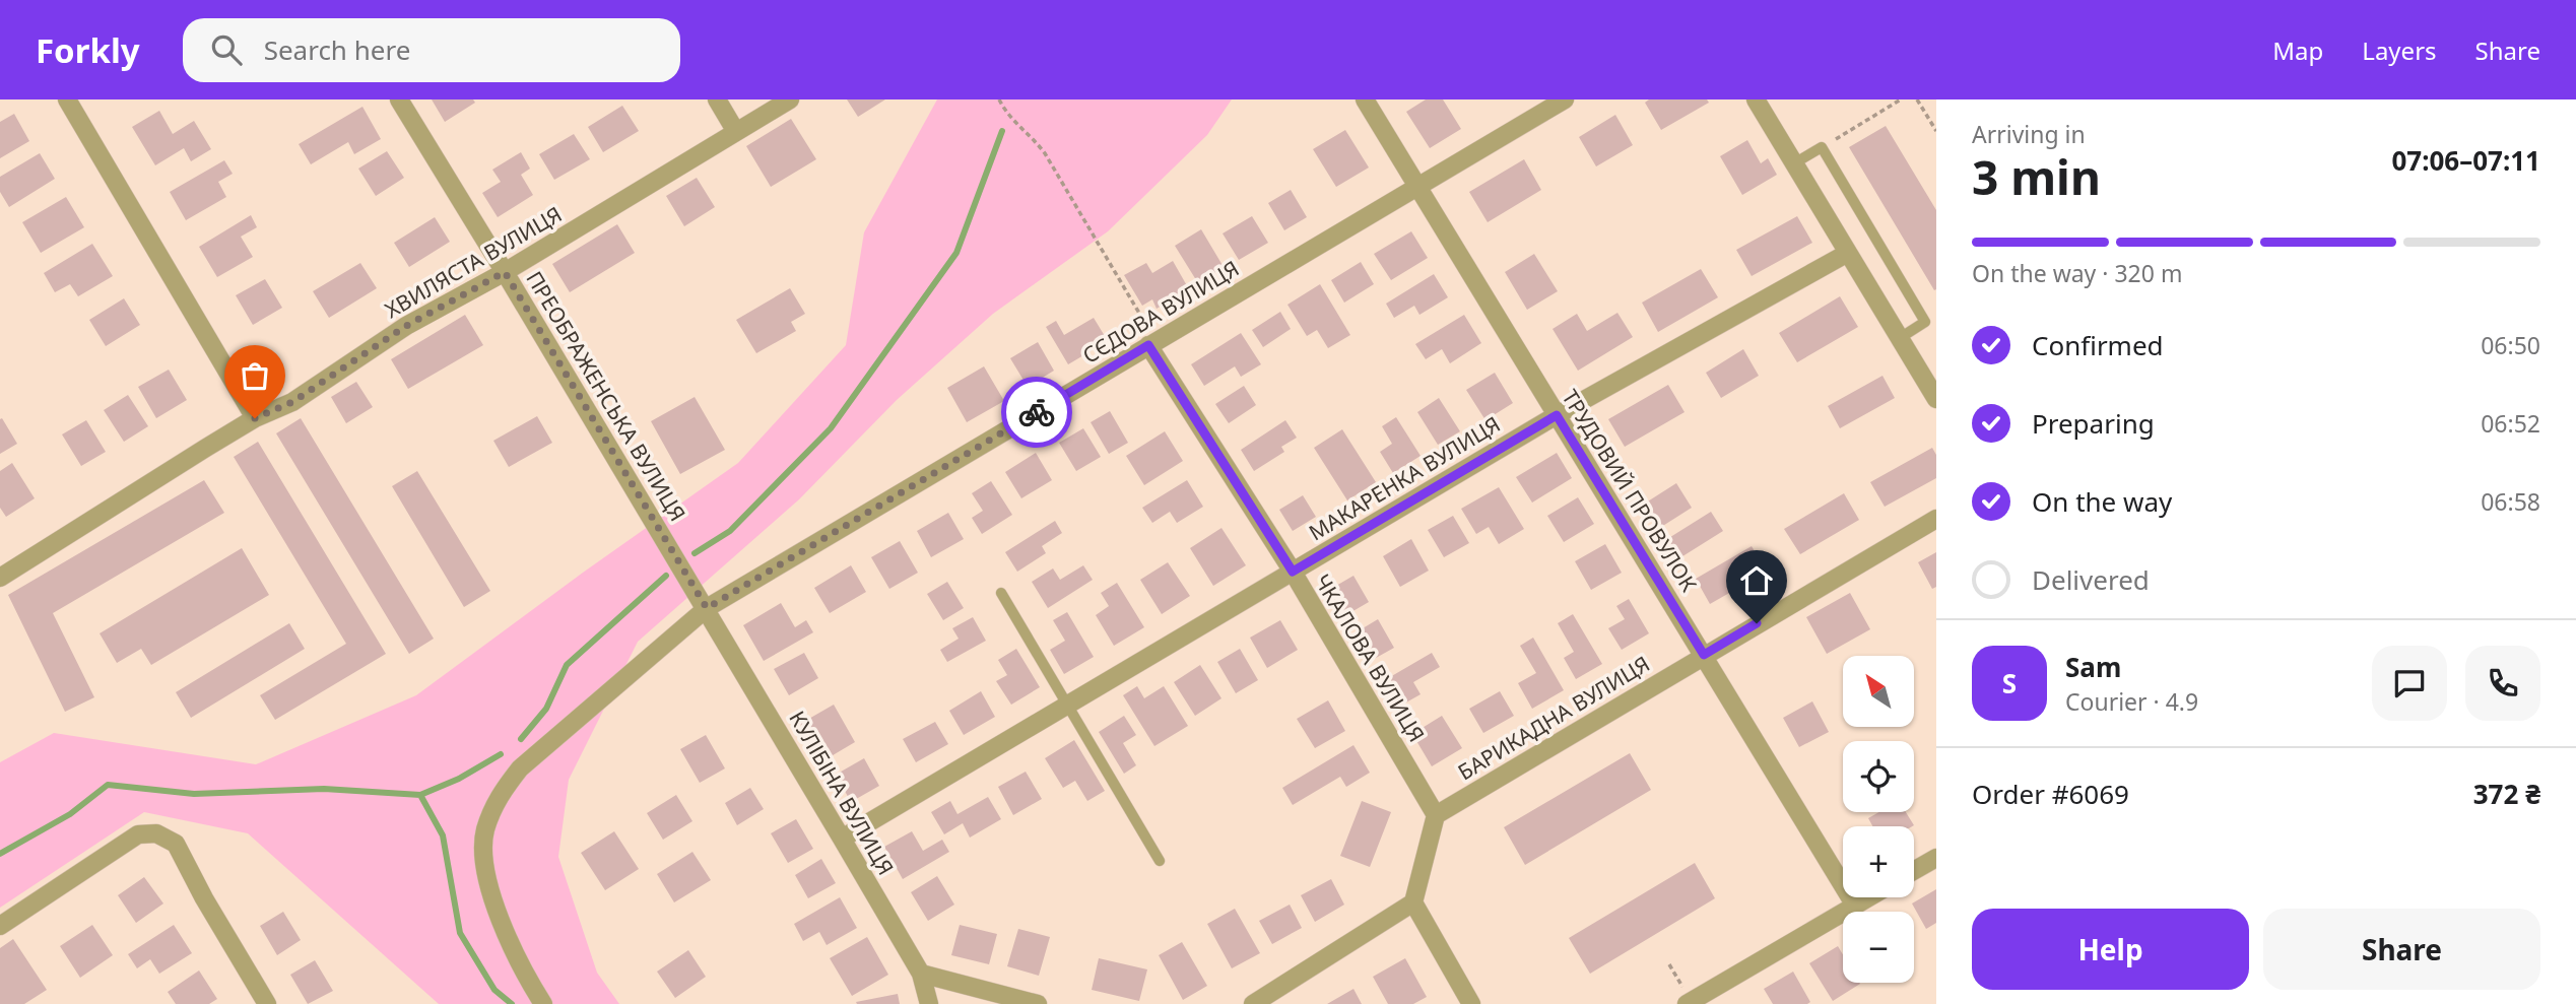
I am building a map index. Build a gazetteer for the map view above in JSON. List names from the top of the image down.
{
  "streets": {
    "street": [
      "ХВИЛЯСТА ВУЛИЦЯ",
      "СЄДОВА ВУЛИЦЯ",
      "ПРЕОБРАЖЕНСЬКА ВУЛИЦЯ",
      "МАКАРЕНКА ВУЛИЦЯ",
      "ТРУДОВИЙ ПРОВУЛОК",
      "ЧКАЛОВА ВУЛИЦЯ",
      "БАРИКАДНА ВУЛИЦЯ",
      "КУЛІБІНА ВУЛИЦЯ"
    ]
  },
  "crossings": [
    ["ХВИЛЯСТА ВУЛИЦЯ", "ПРЕОБРАЖЕНСЬКА ВУЛИЦЯ"],
    ["СЄДОВА ВУЛИЦЯ", "ПРЕОБРАЖЕНСЬКА ВУЛИЦЯ"],
    ["СЄДОВА ВУЛИЦЯ", "ТРУДОВИЙ ПРОВУЛОК"],
    ["СЄДОВА ВУЛИЦЯ", "ЧКАЛОВА ВУЛИЦЯ"],
    ["СЄДОВА ВУЛИЦЯ", "КУЛІБІНА ВУЛИЦЯ"],
    ["ПРЕОБРАЖЕНСЬКА ВУЛИЦЯ", "КУЛІБІНА ВУЛИЦЯ"],
    ["МАКАРЕНКА ВУЛИЦЯ", "ТРУДОВИЙ ПРОВУЛОК"],
    ["МАКАРЕНКА ВУЛИЦЯ", "ЧКАЛОВА ВУЛИЦЯ"],
    ["МАКАРЕНКА ВУЛИЦЯ", "КУЛІБІНА ВУЛИЦЯ"],
    ["ТРУДОВИЙ ПРОВУЛОК", "БАРИКАДНА ВУЛИЦЯ"],
    ["ЧКАЛОВА ВУЛИЦЯ", "БАРИКАДНА ВУЛИЦЯ"]
  ],
  "north": "top left",
  "page": {
    "header": "Forkly",
    "search": "Search here",
    "nav": ["Map", "Layers", "Share"],
    "heading": ["3 min", "Arriving in", "07:06–07:11"],
    "panel": [
      "Sam",
      "Courier · 4.9",
      "Order #6069",
      "372 ₴"
    ],
    "bar": "On the way · 320 m",
    "list": [
      ["Confirmed", "06:50"],
      ["Preparing", "06:52"],
      ["On the way", "06:58"],
      "Delivered"
    ],
    "round": "S",
    "map_buttons": ["+", "−"],
    "buttons": ["Help", "Share"]
  }
}
